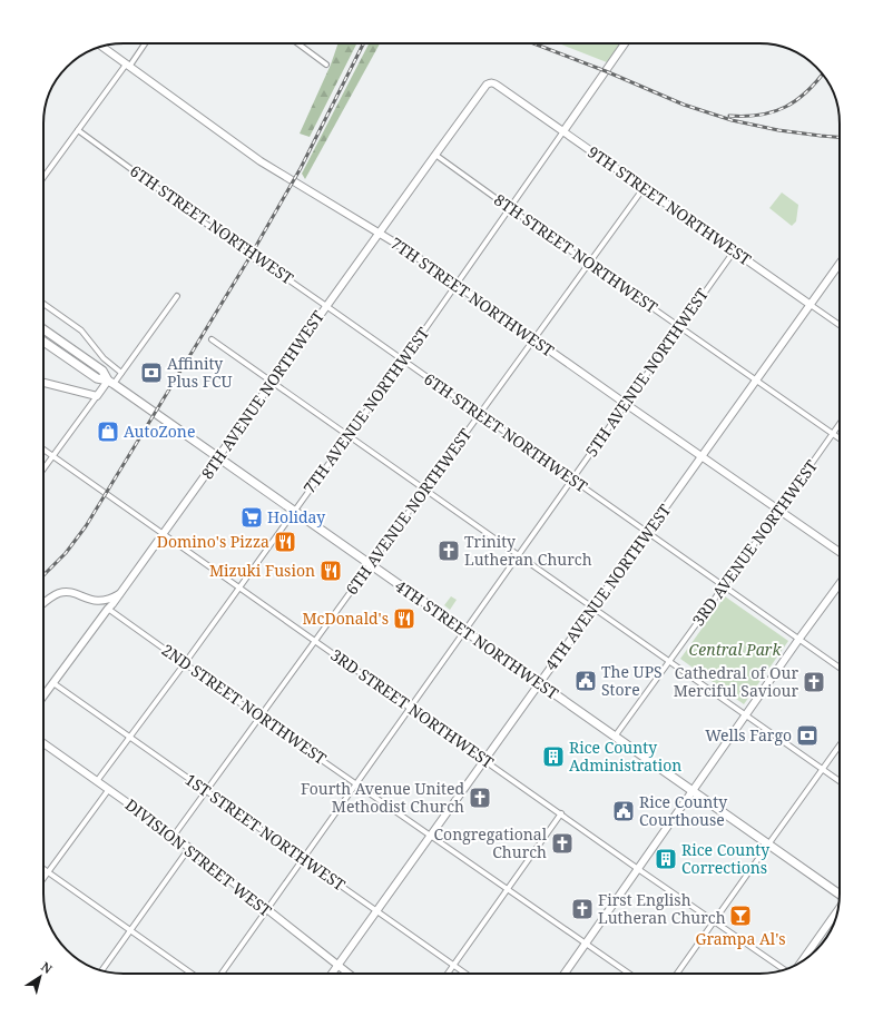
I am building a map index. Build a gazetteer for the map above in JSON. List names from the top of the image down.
{
  "streets": {
    "main road": ["4TH STREET NORTHWEST"],
    "street": [
      "9TH STREET NORTHWEST",
      "6TH STREET NORTHWEST",
      "8TH STREET NORTHWEST",
      "7TH STREET NORTHWEST",
      "5TH AVENUE NORTHWEST",
      "8TH AVENUE NORTHWEST",
      "7TH AVENUE NORTHWEST",
      "6TH AVENUE NORTHWEST",
      "3RD AVENUE NORTHWEST",
      "4TH AVENUE NORTHWEST",
      "2ND STREET NORTHWEST",
      "3RD STREET NORTHWEST",
      "1ST STREET NORTHWEST",
      "DIVISION STREET WEST"
    ]
  },
  "crossings": [
    ["9TH STREET NORTHWEST", "5TH AVENUE NORTHWEST"],
    ["9TH STREET NORTHWEST", "8TH AVENUE NORTHWEST"],
    ["9TH STREET NORTHWEST", "7TH AVENUE NORTHWEST"],
    ["9TH STREET NORTHWEST", "6TH AVENUE NORTHWEST"],
    ["9TH STREET NORTHWEST", "4TH AVENUE NORTHWEST"],
    ["6TH STREET NORTHWEST", "5TH AVENUE NORTHWEST"],
    ["6TH STREET NORTHWEST", "8TH AVENUE NORTHWEST"],
    ["6TH STREET NORTHWEST", "7TH AVENUE NORTHWEST"],
    ["6TH STREET NORTHWEST", "6TH AVENUE NORTHWEST"],
    ["6TH STREET NORTHWEST", "3RD AVENUE NORTHWEST"],
    ["6TH STREET NORTHWEST", "4TH AVENUE NORTHWEST"],
    ["8TH STREET NORTHWEST", "5TH AVENUE NORTHWEST"],
    ["8TH STREET NORTHWEST", "8TH AVENUE NORTHWEST"],
    ["8TH STREET NORTHWEST", "7TH AVENUE NORTHWEST"],
    ["8TH STREET NORTHWEST", "6TH AVENUE NORTHWEST"],
    ["8TH STREET NORTHWEST", "3RD AVENUE NORTHWEST"],
    ["8TH STREET NORTHWEST", "4TH AVENUE NORTHWEST"],
    ["7TH STREET NORTHWEST", "5TH AVENUE NORTHWEST"],
    ["7TH STREET NORTHWEST", "8TH AVENUE NORTHWEST"],
    ["7TH STREET NORTHWEST", "7TH AVENUE NORTHWEST"],
    ["7TH STREET NORTHWEST", "6TH AVENUE NORTHWEST"],
    ["7TH STREET NORTHWEST", "3RD AVENUE NORTHWEST"],
    ["7TH STREET NORTHWEST", "4TH AVENUE NORTHWEST"],
    ["5TH AVENUE NORTHWEST", "4TH STREET NORTHWEST"],
    ["5TH AVENUE NORTHWEST", "2ND STREET NORTHWEST"],
    ["5TH AVENUE NORTHWEST", "3RD STREET NORTHWEST"],
    ["5TH AVENUE NORTHWEST", "1ST STREET NORTHWEST"],
    ["5TH AVENUE NORTHWEST", "DIVISION STREET WEST"],
    ["8TH AVENUE NORTHWEST", "4TH STREET NORTHWEST"],
    ["8TH AVENUE NORTHWEST", "2ND STREET NORTHWEST"],
    ["8TH AVENUE NORTHWEST", "3RD STREET NORTHWEST"],
    ["8TH AVENUE NORTHWEST", "1ST STREET NORTHWEST"],
    ["7TH AVENUE NORTHWEST", "4TH STREET NORTHWEST"],
    ["7TH AVENUE NORTHWEST", "2ND STREET NORTHWEST"],
    ["7TH AVENUE NORTHWEST", "3RD STREET NORTHWEST"],
    ["7TH AVENUE NORTHWEST", "1ST STREET NORTHWEST"],
    ["7TH AVENUE NORTHWEST", "DIVISION STREET WEST"],
    ["6TH AVENUE NORTHWEST", "4TH STREET NORTHWEST"],
    ["6TH AVENUE NORTHWEST", "2ND STREET NORTHWEST"],
    ["6TH AVENUE NORTHWEST", "3RD STREET NORTHWEST"],
    ["6TH AVENUE NORTHWEST", "1ST STREET NORTHWEST"],
    ["6TH AVENUE NORTHWEST", "DIVISION STREET WEST"],
    ["3RD AVENUE NORTHWEST", "4TH STREET NORTHWEST"],
    ["4TH AVENUE NORTHWEST", "4TH STREET NORTHWEST"],
    ["4TH AVENUE NORTHWEST", "2ND STREET NORTHWEST"],
    ["4TH AVENUE NORTHWEST", "3RD STREET NORTHWEST"],
    ["4TH AVENUE NORTHWEST", "1ST STREET NORTHWEST"],
    ["4TH AVENUE NORTHWEST", "DIVISION STREET WEST"]
  ],
  "parks": ["Central Park"],
  "places": {
    "bank": ["Affinity Plus FCU", "Wells Fargo"],
    "shop": ["AutoZone"],
    "supermarket": ["Holiday"],
    "restaurant": ["Domino's Pizza", "Mizuki Fusion", "McDonald's"],
    "church": [
      "Trinity Lutheran Church",
      "Cathedral of Our Merciful Saviour",
      "Fourth Avenue United Methodist Church",
      "Congregational Church",
      "First English Lutheran Church"
    ],
    "public building": ["The UPS Store", "Rice County Courthouse"],
    "building": ["Rice County Administration", "Rice County Corrections"],
    "bar": ["Grampa Al's"]
  },
  "north": "top right"
}
